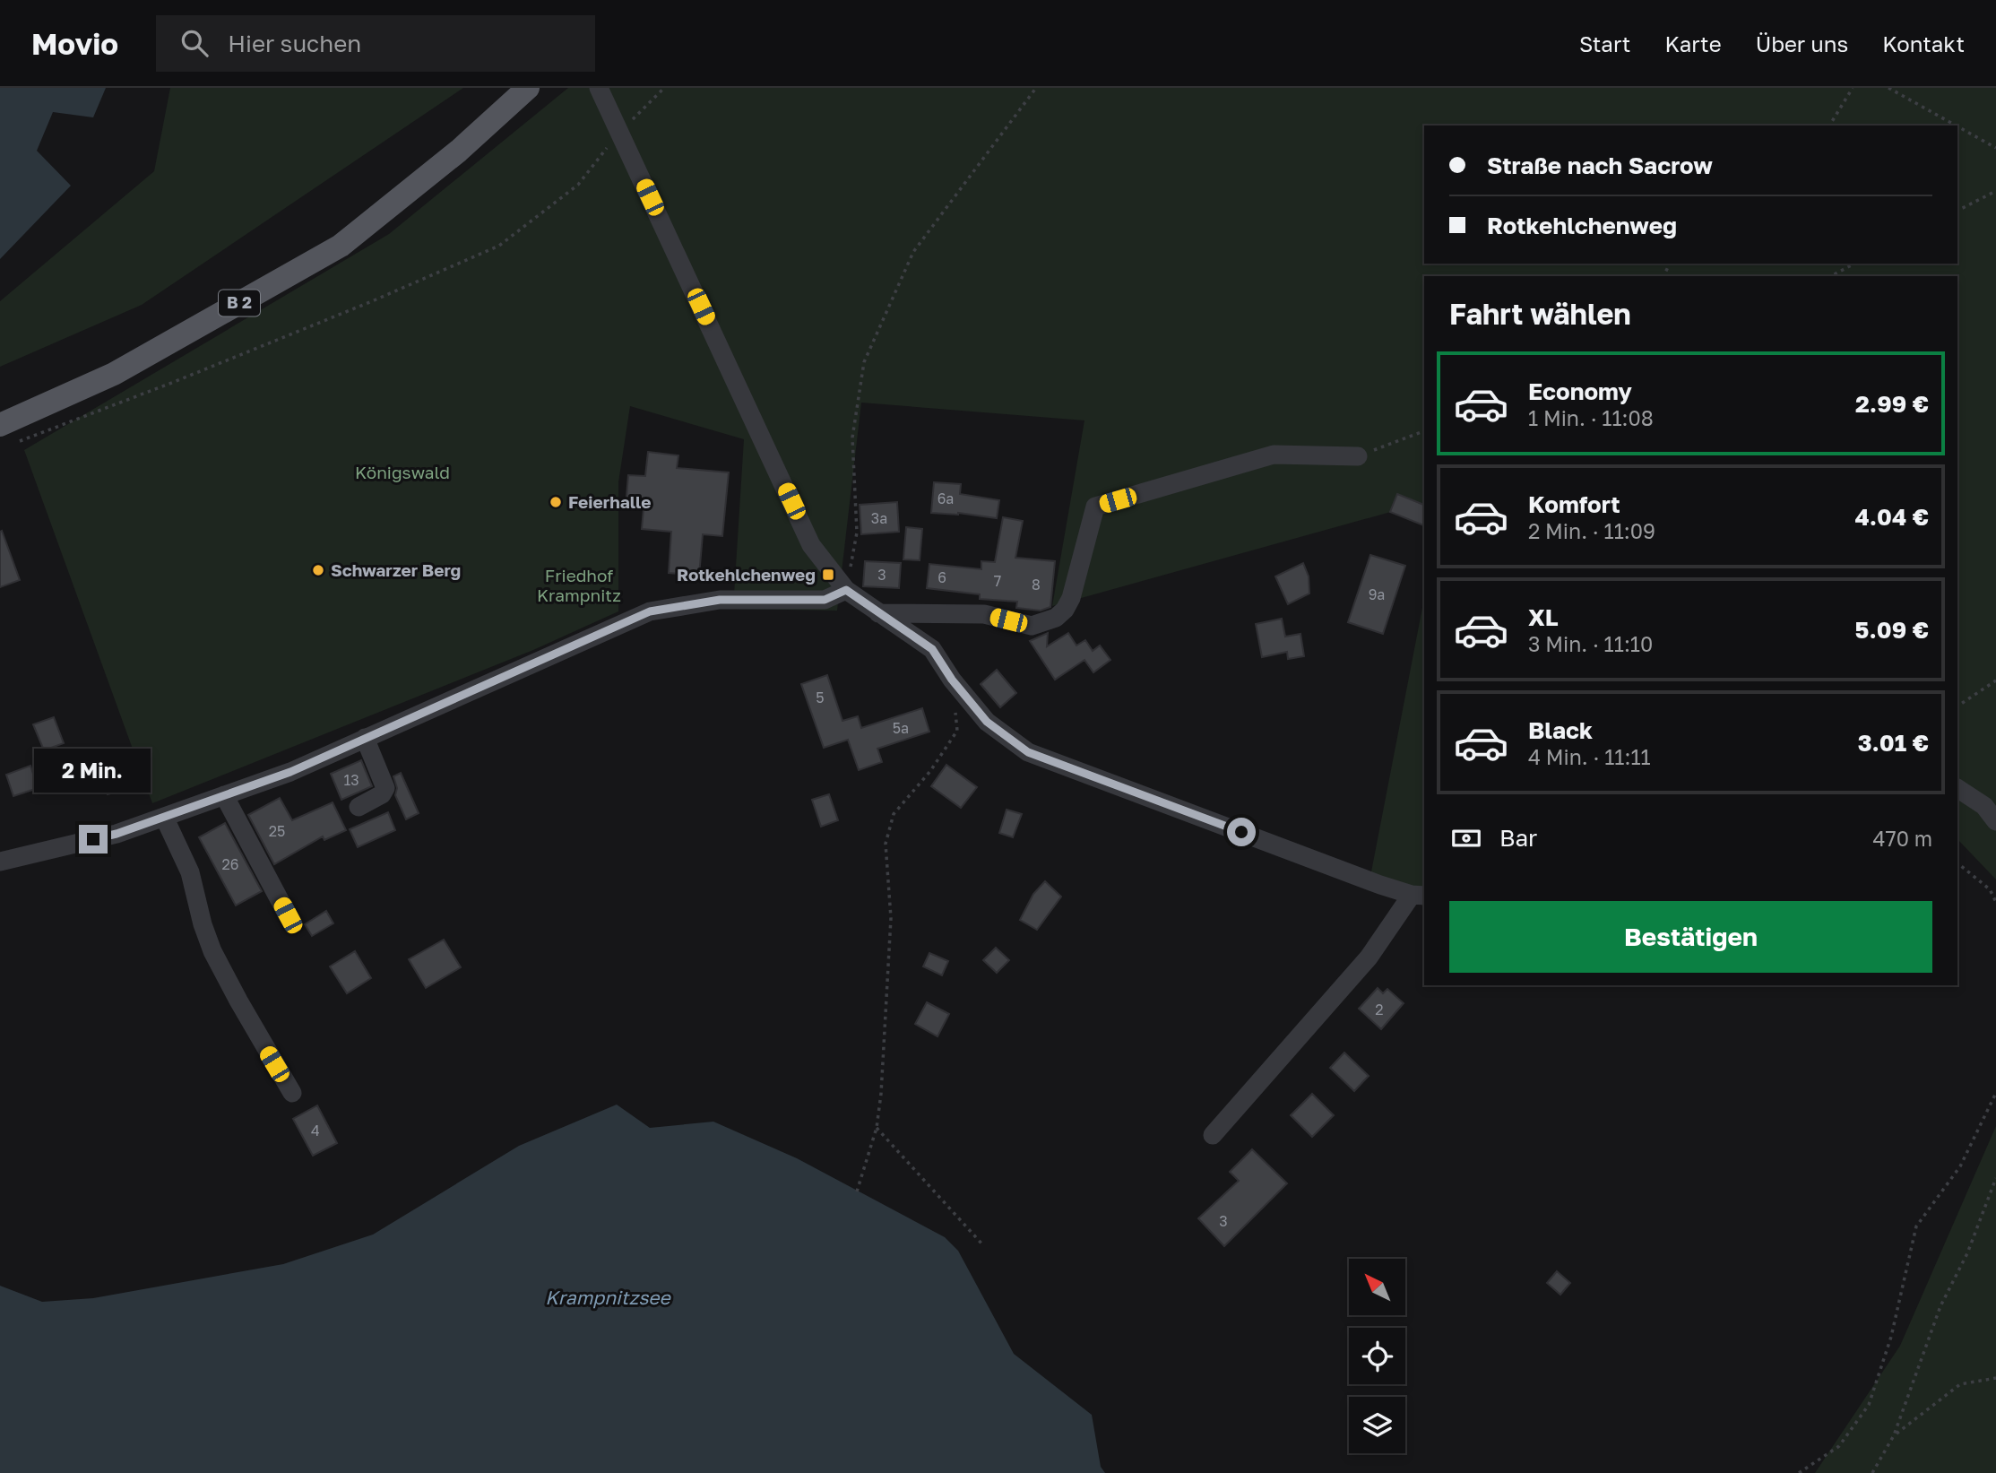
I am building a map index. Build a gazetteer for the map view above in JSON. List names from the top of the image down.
{
  "streets": {
    "main road": ["B 2"]
  },
  "water": ["Krampnitzsee"],
  "parks": ["Königswald", "Friedhof Krampnitz"],
  "places": {
    "other": ["Feierhalle", "Schwarzer Berg"],
    "transit": ["Rotkehlchenweg"]
  },
  "house_numbers": [
    "6a",
    "3a",
    "3",
    "6",
    "7",
    "8",
    "9a",
    "5",
    "5a",
    "13",
    "25",
    "26",
    "2",
    "4",
    "3"
  ],
  "north": "top left",
  "page": {
    "header": "Movio",
    "search": "Hier suchen",
    "nav": [
      "Start",
      "Karte",
      "Über uns",
      "Kontakt"
    ],
    "banner": ["Straße nach Sacrow", "Rotkehlchenweg"],
    "heading": "Fahrt wählen",
    "list": [
      {
        "name": "Economy",
        "note": "1 Min. · 11:08",
        "value": "2.99 €"
      },
      {
        "name": "Komfort",
        "note": "2 Min. · 11:09",
        "value": "4.04 €"
      },
      {
        "name": "XL",
        "note": "3 Min. · 11:10",
        "value": "5.09 €"
      },
      {
        "name": "Black",
        "note": "4 Min. · 11:11",
        "value": "3.01 €"
      }
    ],
    "bubble": "2 Min.",
    "pay": ["Bar", "470 m"],
    "buttons": "Bestätigen"
  }
}
